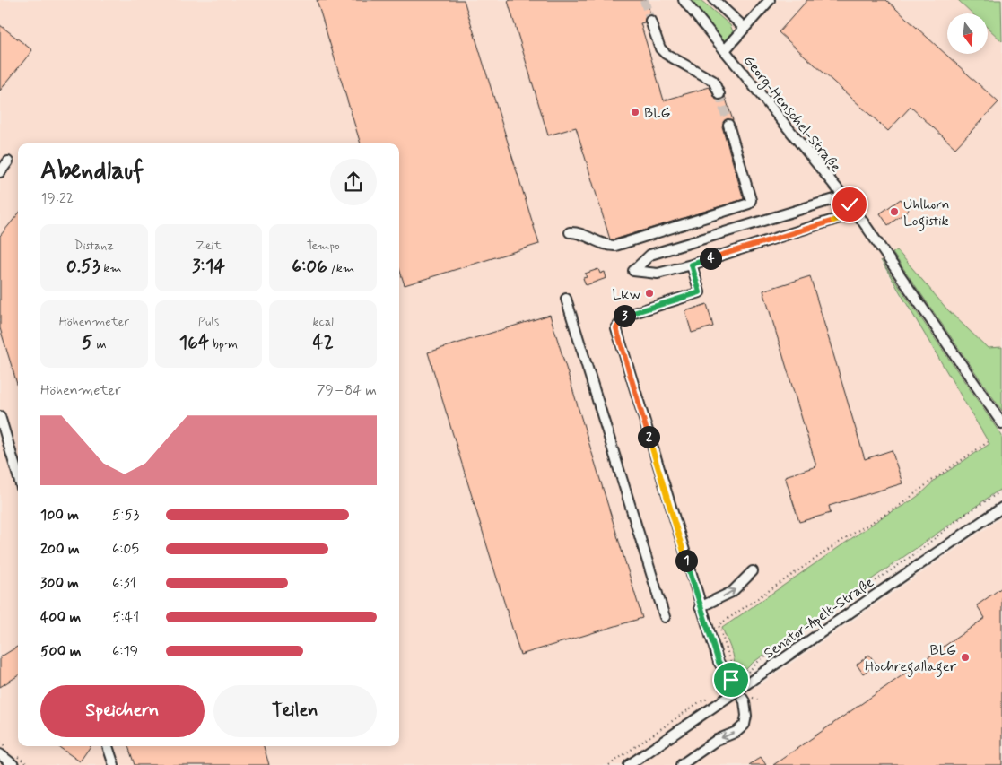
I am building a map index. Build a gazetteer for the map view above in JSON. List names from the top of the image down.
{
  "streets": {
    "street": ["Georg-Henschel-Straße", "Senator-Apelt-Straße"]
  },
  "places": [
    "BLG",
    "Uhlhorn Logistik",
    "Lkw",
    "BLG Hochregallager"
  ],
  "north": "bottom",
  "page": {
    "heading": ["Abendlauf", "19:22"],
    "stats": [
      ["Distanz", "0.53 km"],
      ["Zeit", "3:14"],
      ["Tempo", "6:06 /km"],
      ["Höhenmeter", "5 m"],
      ["Puls", "164 bpm"],
      ["kcal", "42"]
    ],
    "pins": [
      "4",
      "3",
      "2",
      "1"
    ],
    "chart": ["Höhenmeter", "79–84 m"],
    "list": [
      {
        "name": "100 m",
        "note": "5:53"
      },
      {
        "name": "200 m",
        "note": "6:05"
      },
      {
        "name": "300 m",
        "note": "6:31"
      },
      {
        "name": "400 m",
        "note": "5:41"
      },
      {
        "name": "500 m",
        "note": "6:19"
      }
    ],
    "buttons": ["Speichern", "Teilen"]
  }
}
